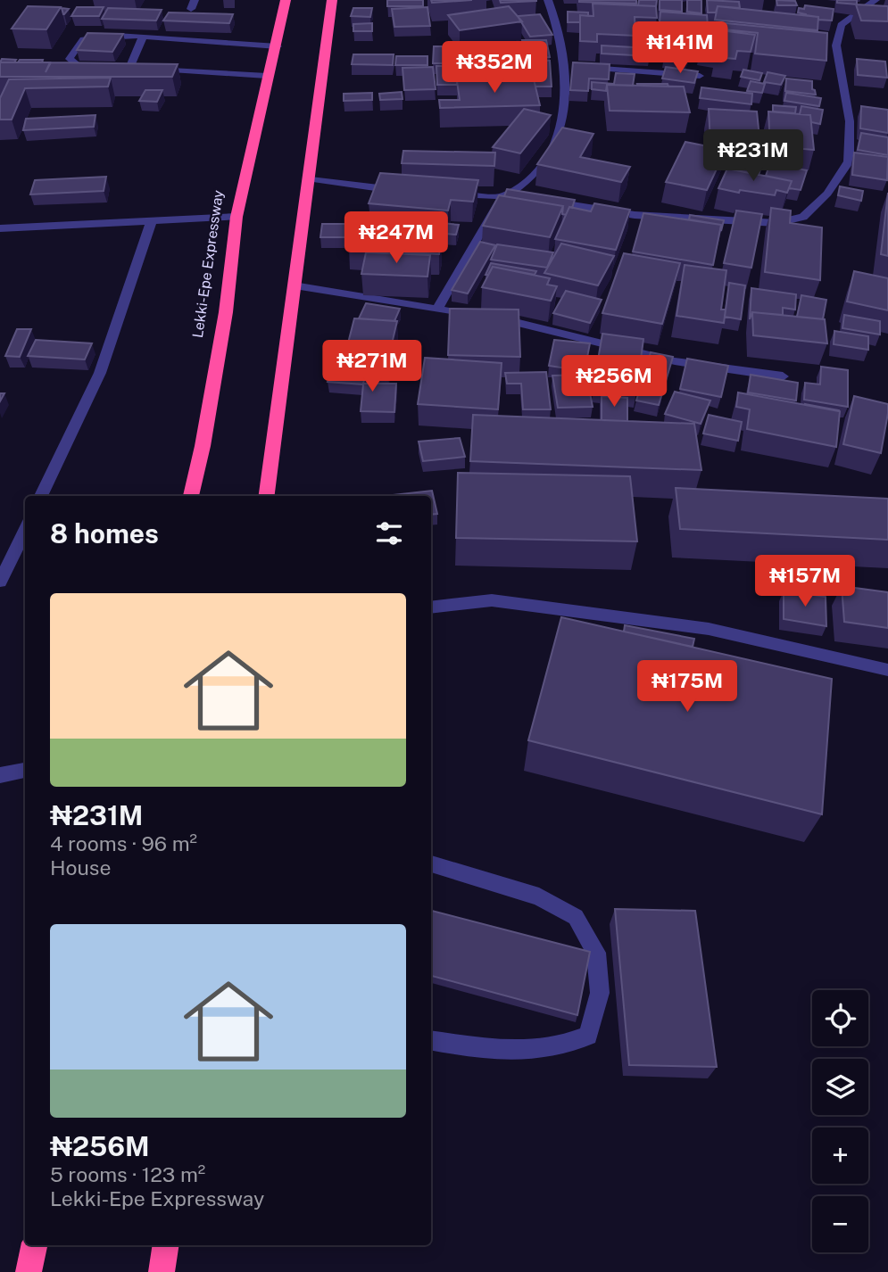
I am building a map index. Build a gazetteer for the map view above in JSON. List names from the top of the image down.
{
  "streets": {
    "highway": ["Lekki-Epe Expressway"]
  },
  "page": {
    "price": [
      "₦141M",
      "₦352M",
      "₦231M",
      "₦247M",
      "₦271M",
      "₦256M",
      "₦157M",
      "₦175M"
    ],
    "heading": "8 homes",
    "list": [
      {
        "name": "₦231M",
        "note": "4 rooms · 96 m² · House"
      },
      {
        "name": "₦256M",
        "note": "5 rooms · 123 m² · Lekki-Epe Expressway"
      }
    ],
    "map_buttons": ["+", "−"]
  }
}
